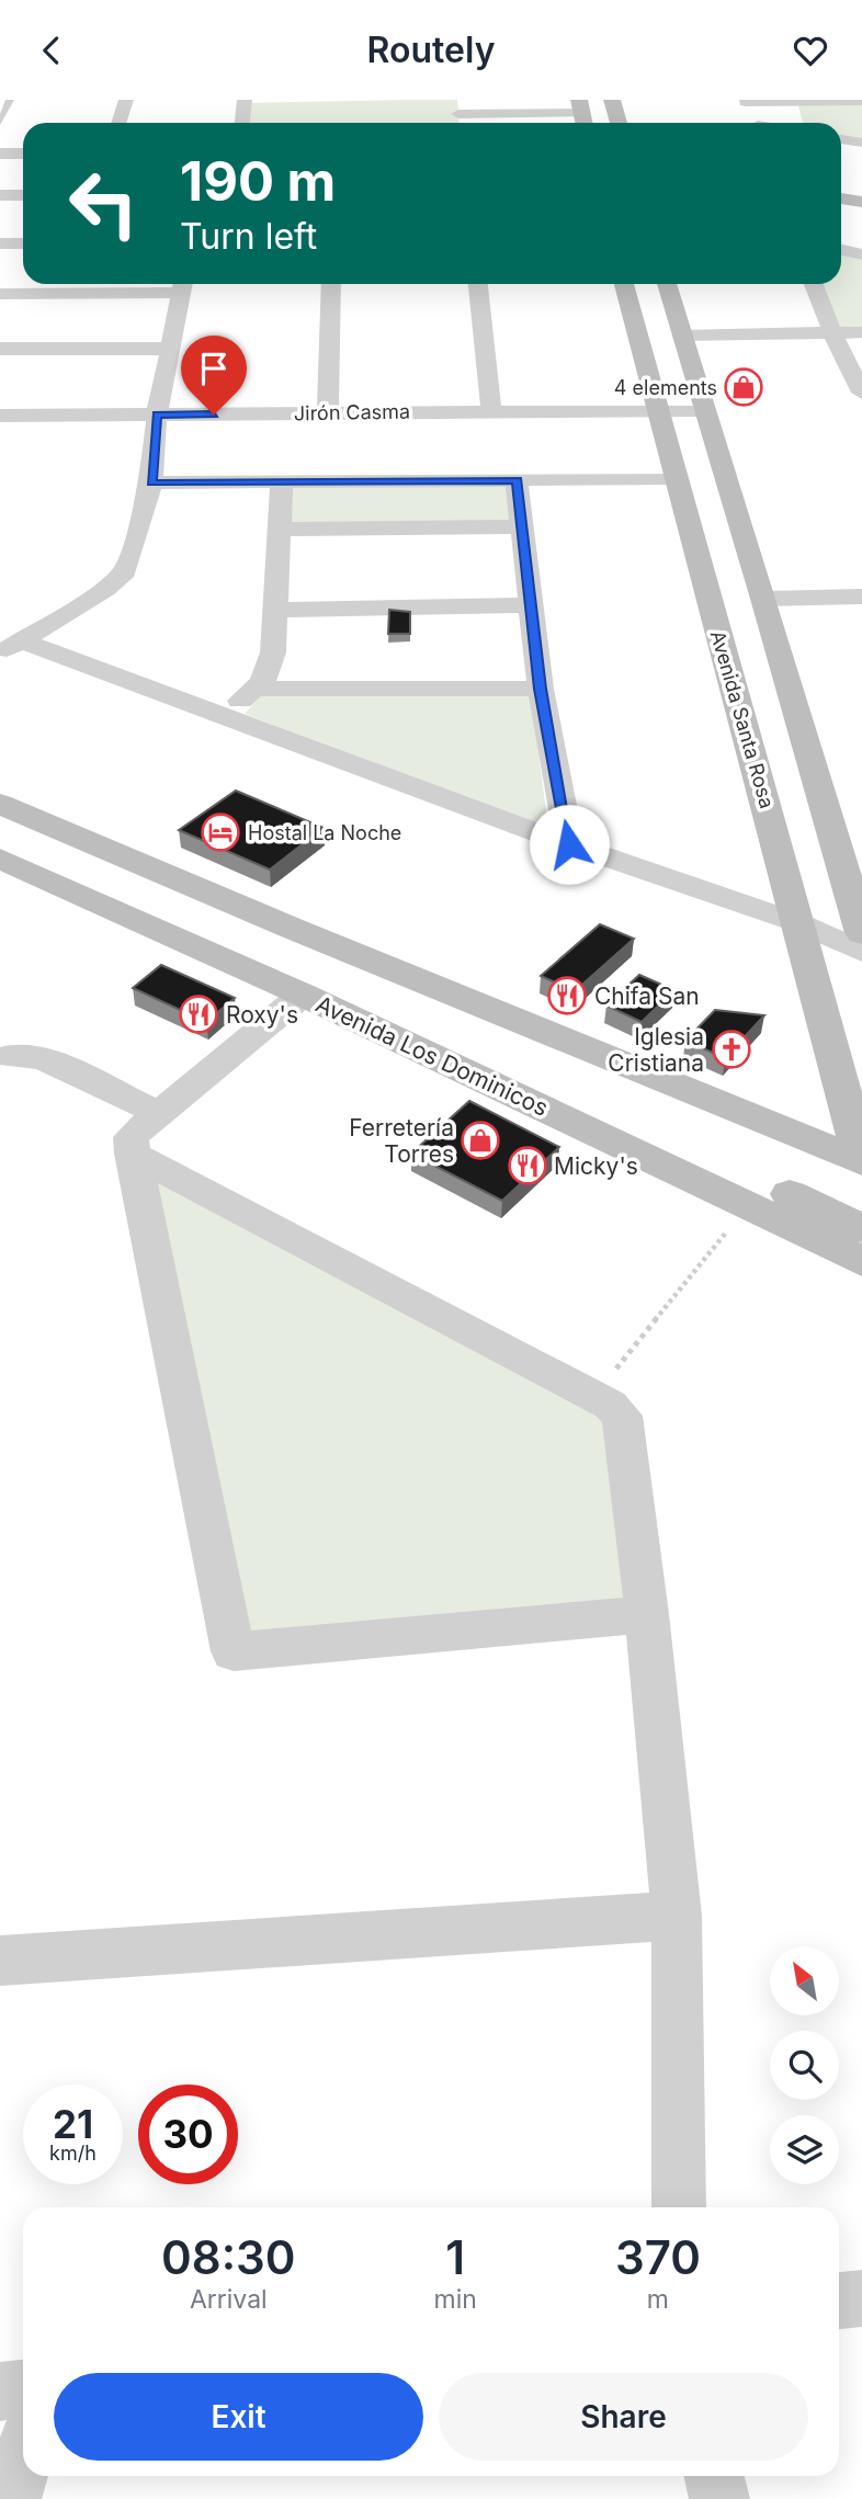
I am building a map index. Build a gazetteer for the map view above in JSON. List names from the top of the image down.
{
  "streets": {
    "main road": ["Avenida Santa Rosa", "Avenida Los Dominicos"],
    "street": ["Jirón Casma"]
  },
  "crossings": [
    ["Jirón Casma", "Avenida Santa Rosa"]
  ],
  "places": {
    "shop": ["4 elements", "Ferretería Torres"],
    "hotel": ["Hostal La Noche"],
    "restaurant": ["Chifa San", "Roxy's", "Micky's"],
    "church": ["Iglesia Cristiana"]
  },
  "north": "top left",
  "page": {
    "header": "Routely",
    "turn": ["190 m", "Turn left"],
    "speed": "21 km/h",
    "limit": "30",
    "eta": [
      "08:30",
      "Arrival",
      "1",
      "min",
      "370",
      "m"
    ],
    "buttons": ["Exit", "Share"]
  }
}
